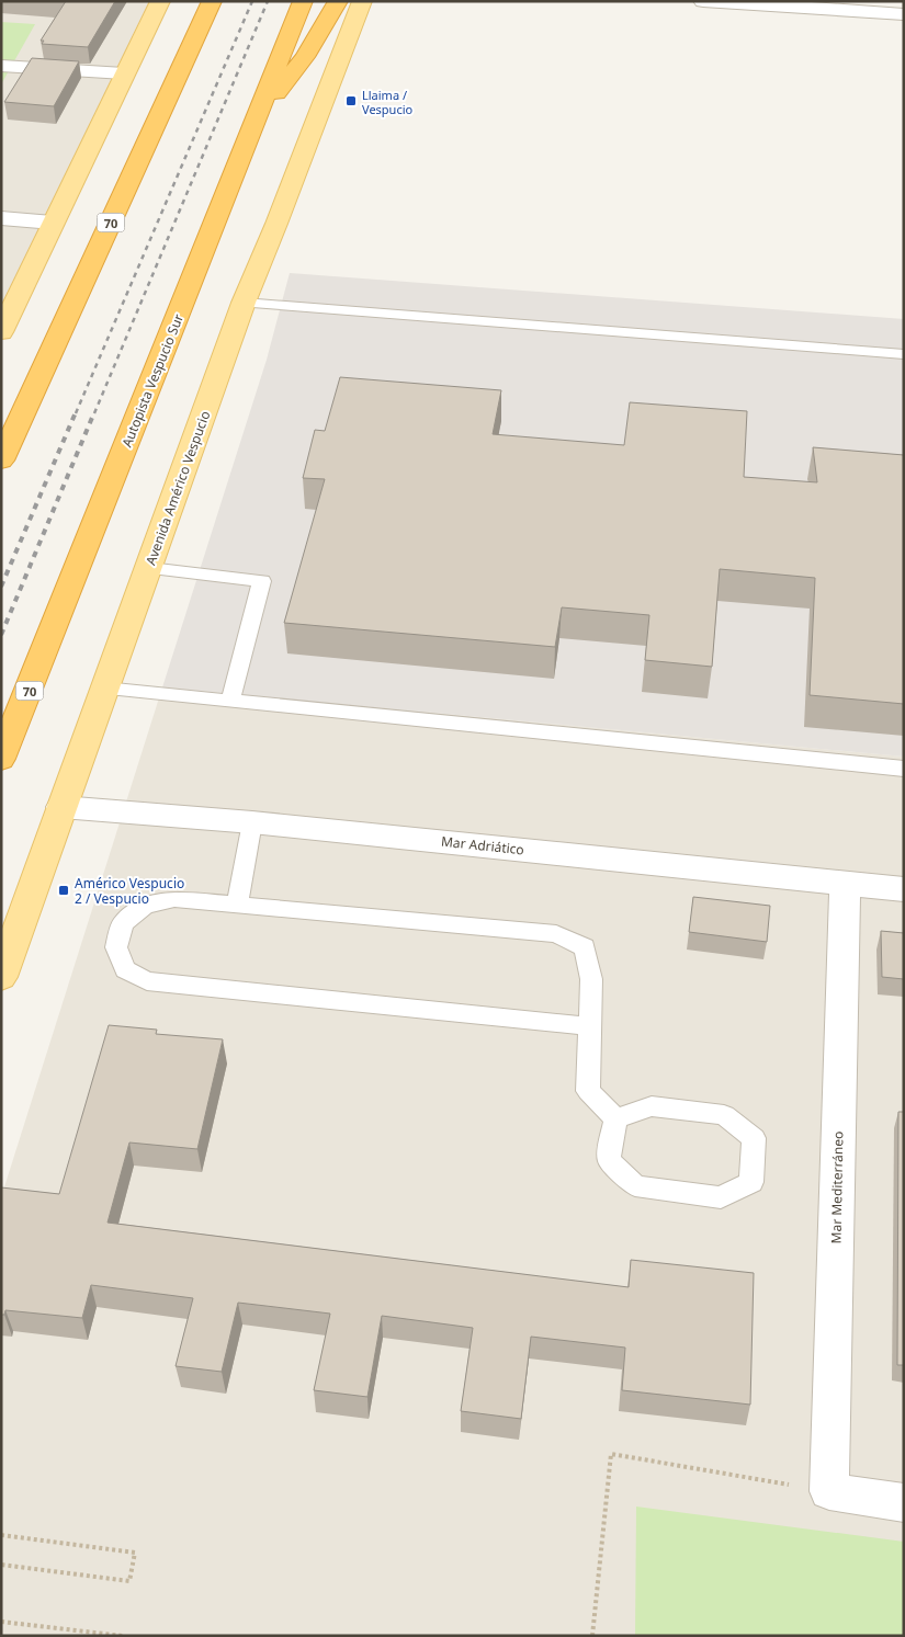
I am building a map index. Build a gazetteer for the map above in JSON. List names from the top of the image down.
{
  "streets": {
    "highway": ["70", "Autopista Vespucio Sur"],
    "main road": ["Avenida Américo Vespucio"],
    "street": ["Mar Adriático", "Mar Mediterráneo"]
  },
  "crossings": [
    ["Avenida Américo Vespucio", "Mar Adriático"],
    ["Mar Adriático", "Mar Mediterráneo"]
  ],
  "places": {
    "transit": ["Llaima / Vespucio", "Américo Vespucio 2 / Vespucio"]
  }
}
